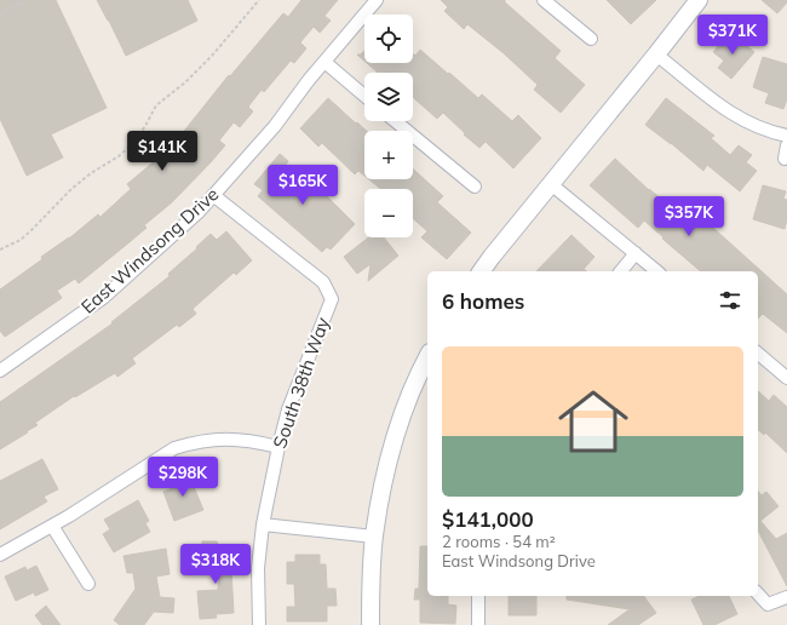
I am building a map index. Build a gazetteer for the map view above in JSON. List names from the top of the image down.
{
  "streets": {
    "street": ["East Windsong Drive", "South 38th Way"]
  },
  "crossings": [
    ["East Windsong Drive", "South 38th Way"]
  ],
  "page": {
    "map_buttons": ["+", "−"],
    "price": [
      "$371K",
      "$141K",
      "$165K",
      "$357K",
      "$298K",
      "$318K"
    ],
    "heading": "6 homes",
    "list": [
      {
        "name": "$141,000",
        "note": "2 rooms · 54 m² · East Windsong Drive"
      }
    ]
  }
}
